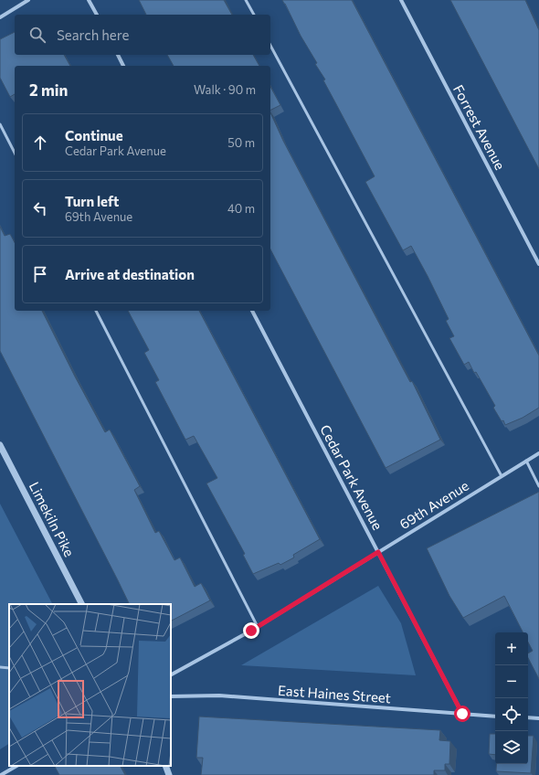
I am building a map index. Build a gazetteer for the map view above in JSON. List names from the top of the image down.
{
  "streets": {
    "street": [
      "Forrest Avenue",
      "Cedar Park Avenue",
      "69th Avenue",
      "Limekiln Pike",
      "East Haines Street"
    ]
  },
  "crossings": [
    ["Cedar Park Avenue", "69th Avenue"],
    ["Cedar Park Avenue", "East Haines Street"]
  ],
  "page": {
    "search": "Search here",
    "heading": ["2 min", "Walk · 90 m"],
    "list": [
      ["Continue", "Cedar Park Avenue", "50 m"],
      ["Turn left", "69th Avenue", "40 m"],
      "Arrive at destination"
    ],
    "map_buttons": ["+", "−"]
  }
}
